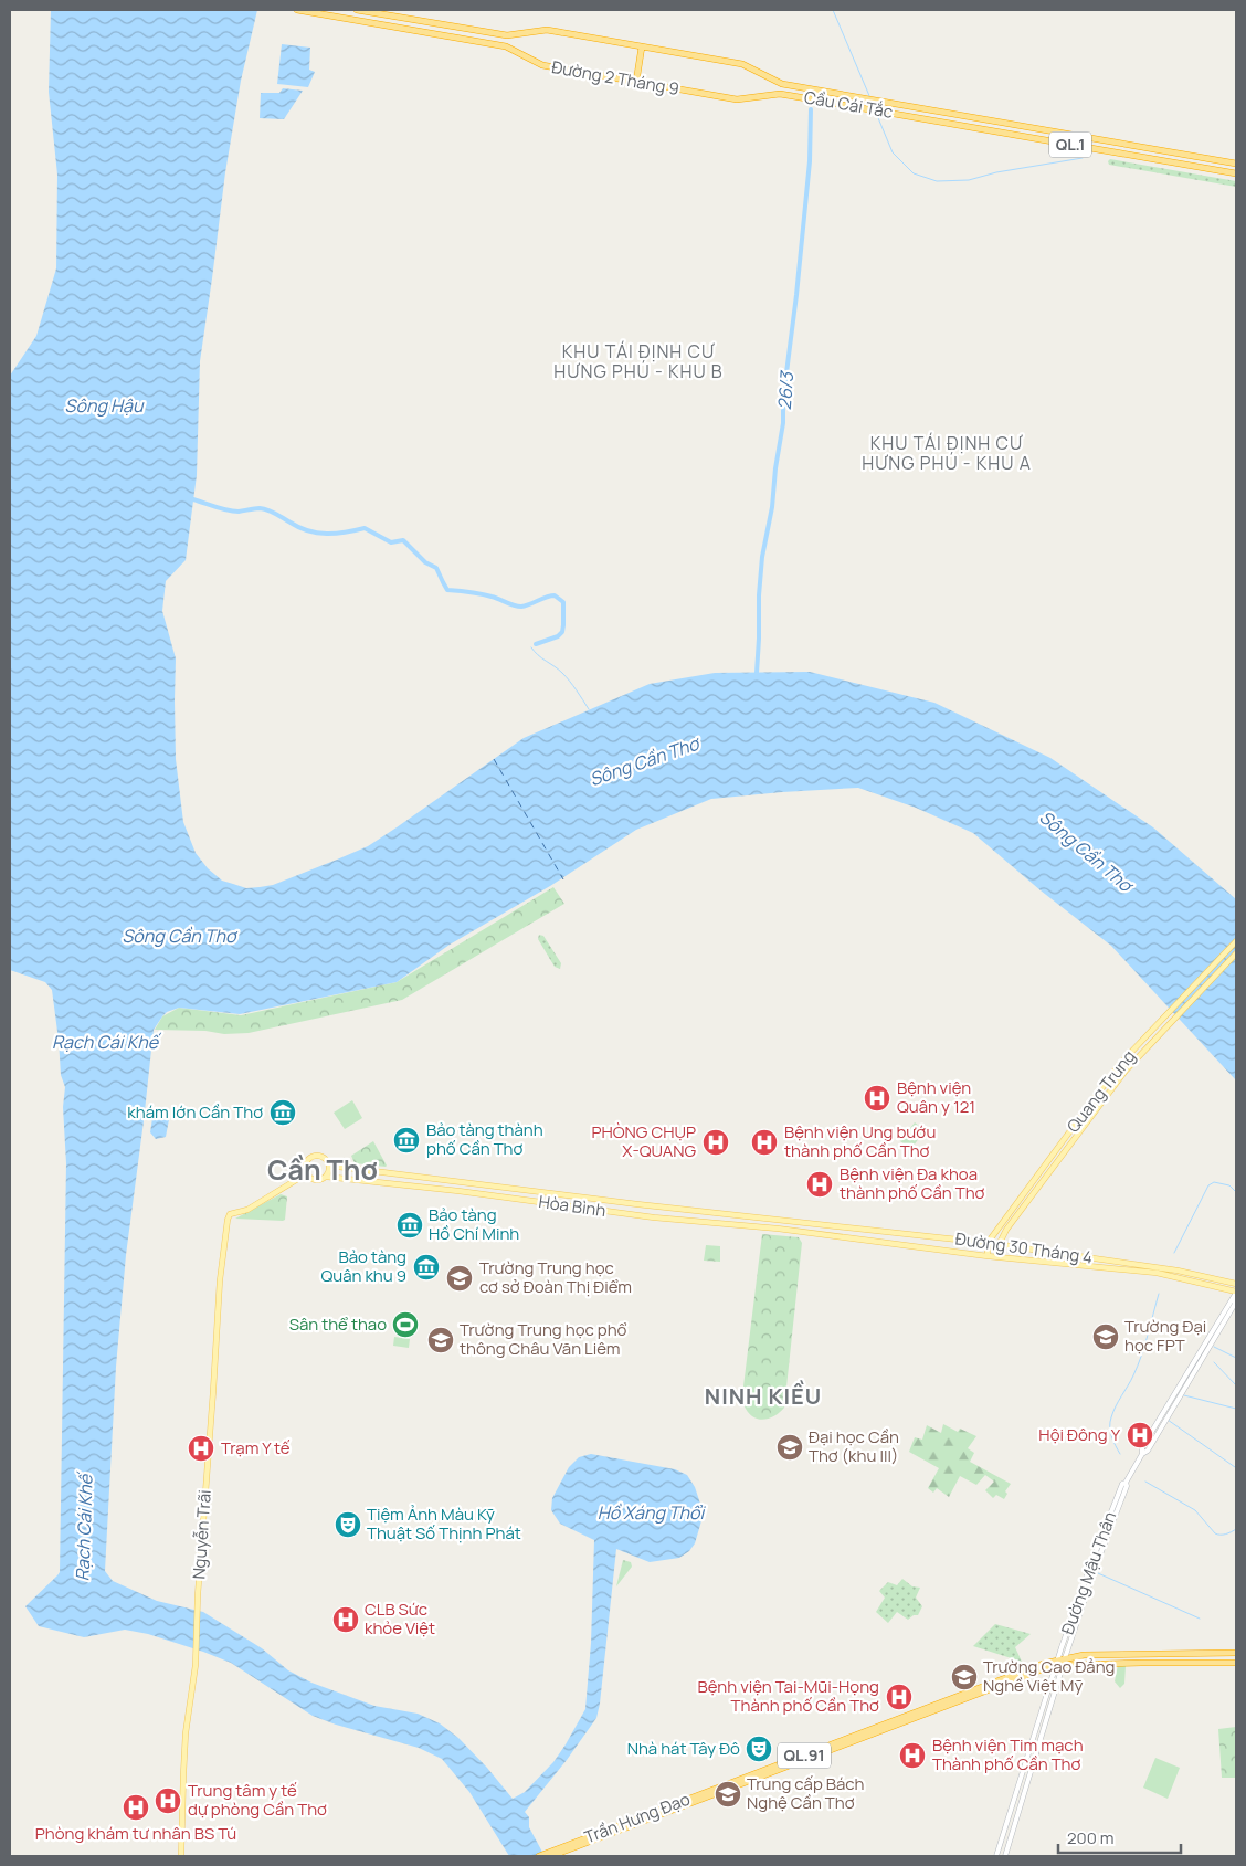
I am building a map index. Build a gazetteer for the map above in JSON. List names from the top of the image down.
{
  "streets": {
    "highway": [
      "Đường 2 Tháng 9",
      "Cầu Cái Tắc",
      "QL.1",
      "QL.91",
      "Trần Hưng Đạo"
    ],
    "main road": [
      "Quang Trung",
      "Hòa Bình",
      "Đường 30 Tháng 4",
      "Nguyễn Trãi",
      "Đường Mậu Thân"
    ]
  },
  "crossings": [
    ["Đường 2 Tháng 9", "Cầu Cái Tắc"],
    ["Cầu Cái Tắc", "QL.1"],
    ["Quang Trung", "Đường 30 Tháng 4"],
    ["Hòa Bình", "Đường 30 Tháng 4"],
    ["Hòa Bình", "Nguyễn Trãi"],
    ["Đường 30 Tháng 4", "Đường Mậu Thân"],
    ["Đường Mậu Thân", "QL.91"],
    ["Đường Mậu Thân", "Trần Hưng Đạo"],
    ["QL.91", "Trần Hưng Đạo"]
  ],
  "districts": [
    "KHU TÁI ĐỊNH CƯ HƯNG PHÚ - KHU B",
    "KHU TÁI ĐỊNH CƯ HƯNG PHÚ - KHU A",
    "Cần Thơ",
    "NINH KIỀU"
  ],
  "water": [
    "26/3",
    "Sông Hậu",
    "Sông Cần Thơ",
    "Rạch Cái Khế",
    "Hồ Xáng Thổi"
  ],
  "places": {
    "hospital": [
      "Bệnh viện Quân y 121",
      "PHÒNG CHỤP X-QUANG",
      "Bệnh viện Ung bướu thành phố Cần Thơ",
      "Bệnh viện Đa khoa thành phố Cần Thơ",
      "Hội Đông Y",
      "Trạm Y tế",
      "CLB Sức khỏe Việt",
      "Bệnh viện Tai-Mũi-Họng Thành phố Cần Thơ",
      "Bệnh viện Tim mạch Thành phố Cần Thơ",
      "Trung tâm y tế dự phòng Cần Thơ",
      "Phòng khám tư nhân BS Tú"
    ],
    "museum": [
      "khám lớn Cần Thơ",
      "Bảo tàng thành phố Cần Thơ",
      "Bảo tàng Hồ Chí Minh",
      "Bảo tàng Quân khu 9"
    ],
    "school or university": [
      "Trường Trung học cơ sở Đoàn Thị Điểm",
      "Trường Đại học FPT",
      "Trường Trung học phổ thông Châu Văn Liêm",
      "Đại học Cần Thơ (khu III)",
      "Trường Cao Đẳng Nghề Việt Mỹ",
      "Trung cấp Bách Nghệ Cần Thơ"
    ],
    "sports": ["Sân thể thao"],
    "theatre": ["Tiệm Ảnh Màu Kỹ Thuật Số Thịnh Phát", "Nhà hát Tây Đô"]
  },
  "scale_bar": "200 m"
}
